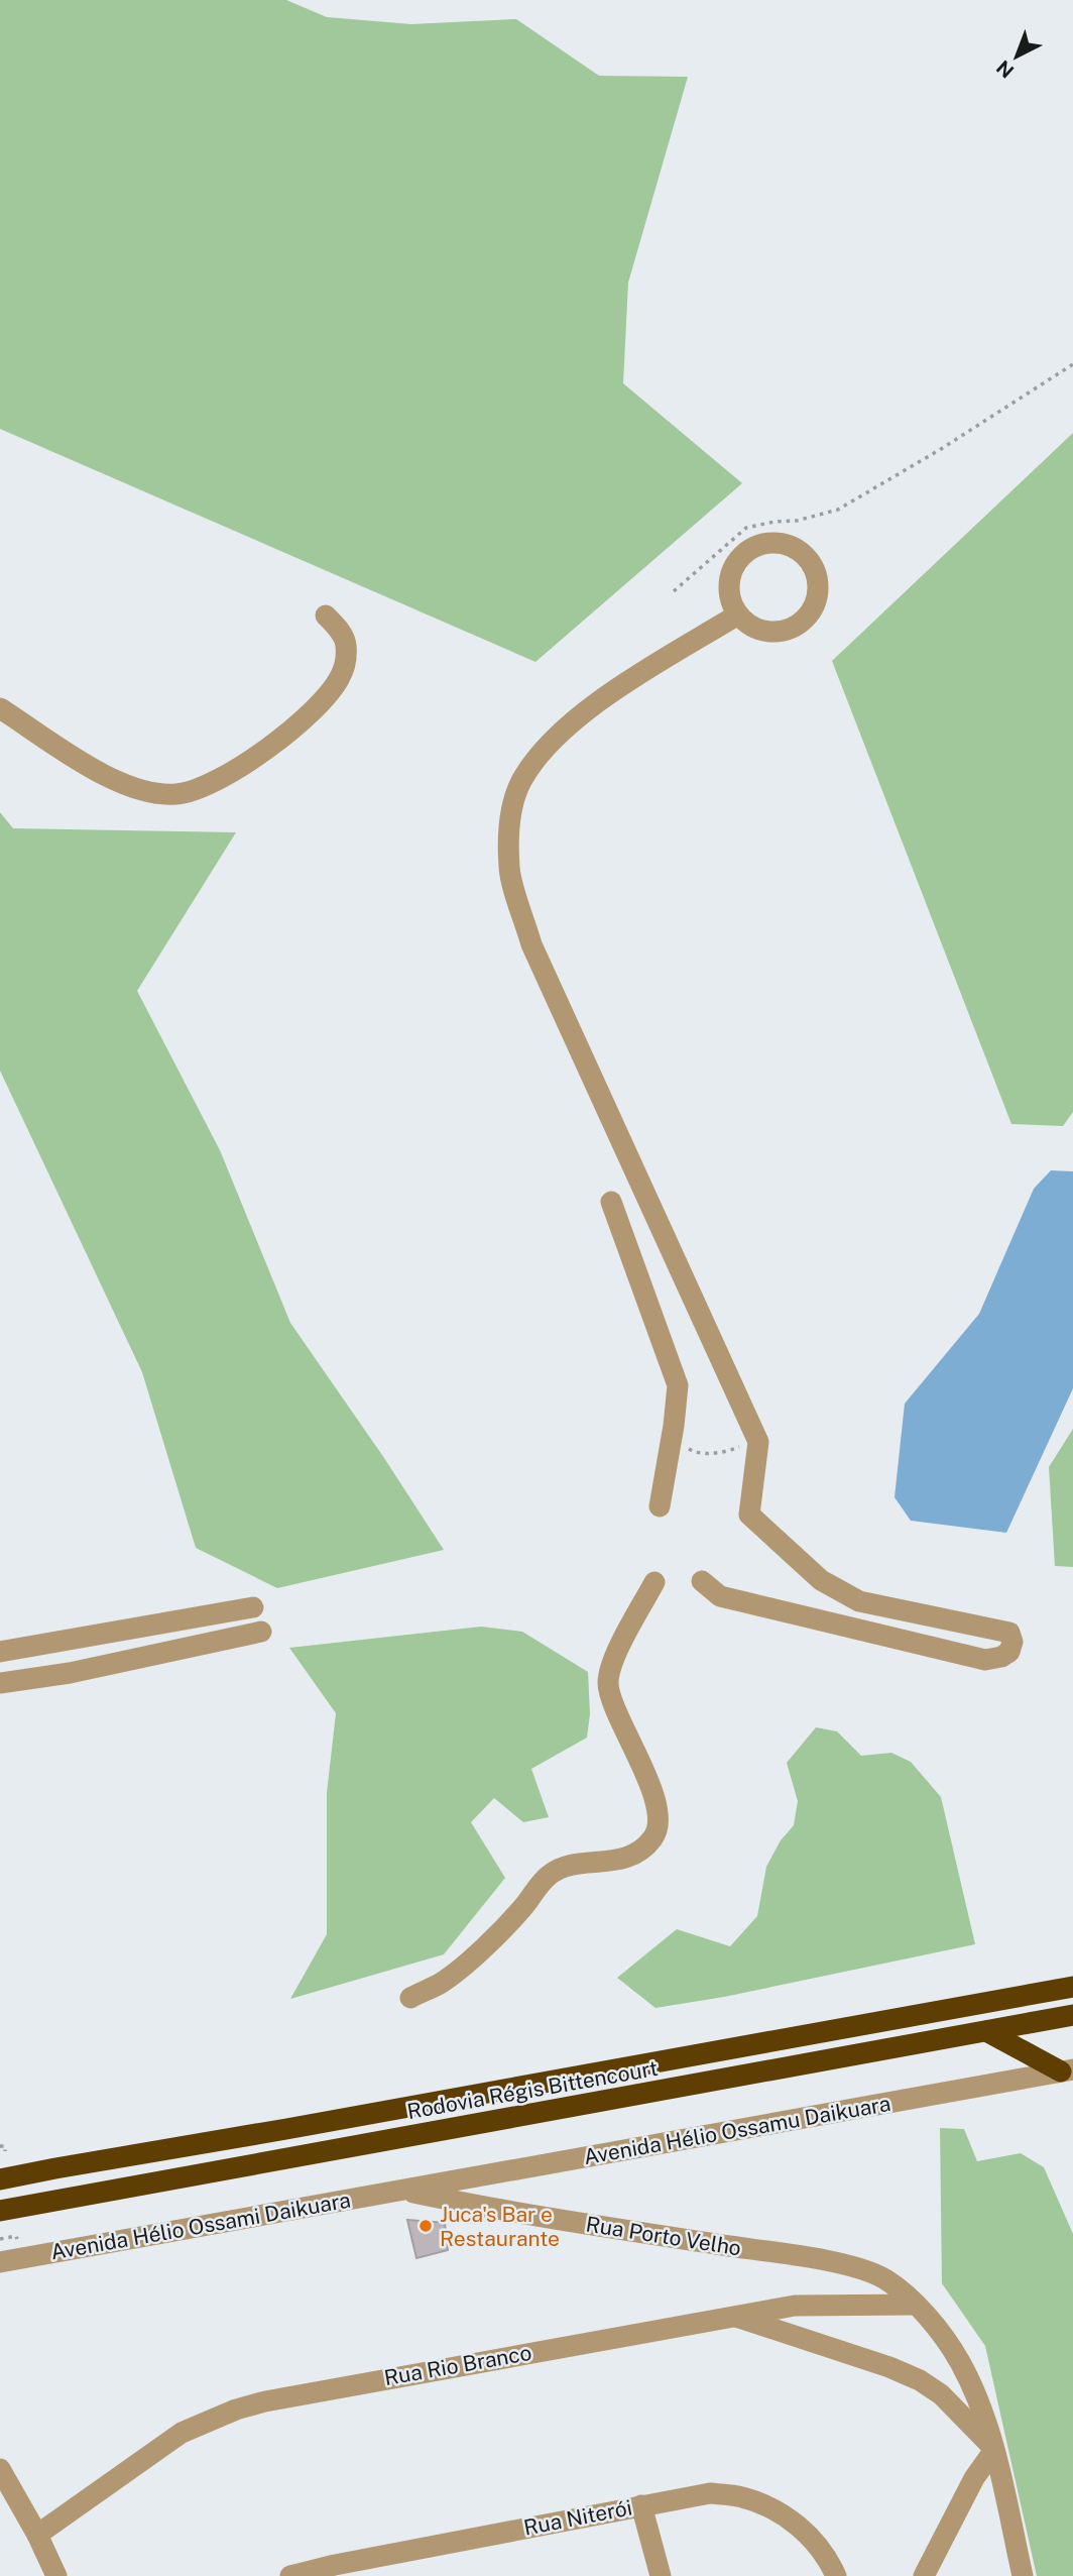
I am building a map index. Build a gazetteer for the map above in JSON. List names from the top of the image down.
{
  "streets": {
    "highway": ["Rodovia Régis Bittencourt"],
    "street": [
      "Avenida Hélio Ossamu Daikuara",
      "Avenida Hélio Ossami Daikuara",
      "Rua Porto Velho",
      "Rua Rio Branco",
      "Rua Niterói"
    ]
  },
  "crossings": [
    ["Avenida Hélio Ossamu Daikuara", "Avenida Hélio Ossami Daikuara"],
    ["Avenida Hélio Ossamu Daikuara", "Rua Porto Velho"],
    ["Avenida Hélio Ossami Daikuara", "Rua Porto Velho"],
    ["Rua Porto Velho", "Rua Rio Branco"]
  ],
  "places": ["Juca's Bar e Restaurante"],
  "north": "bottom left"
}
